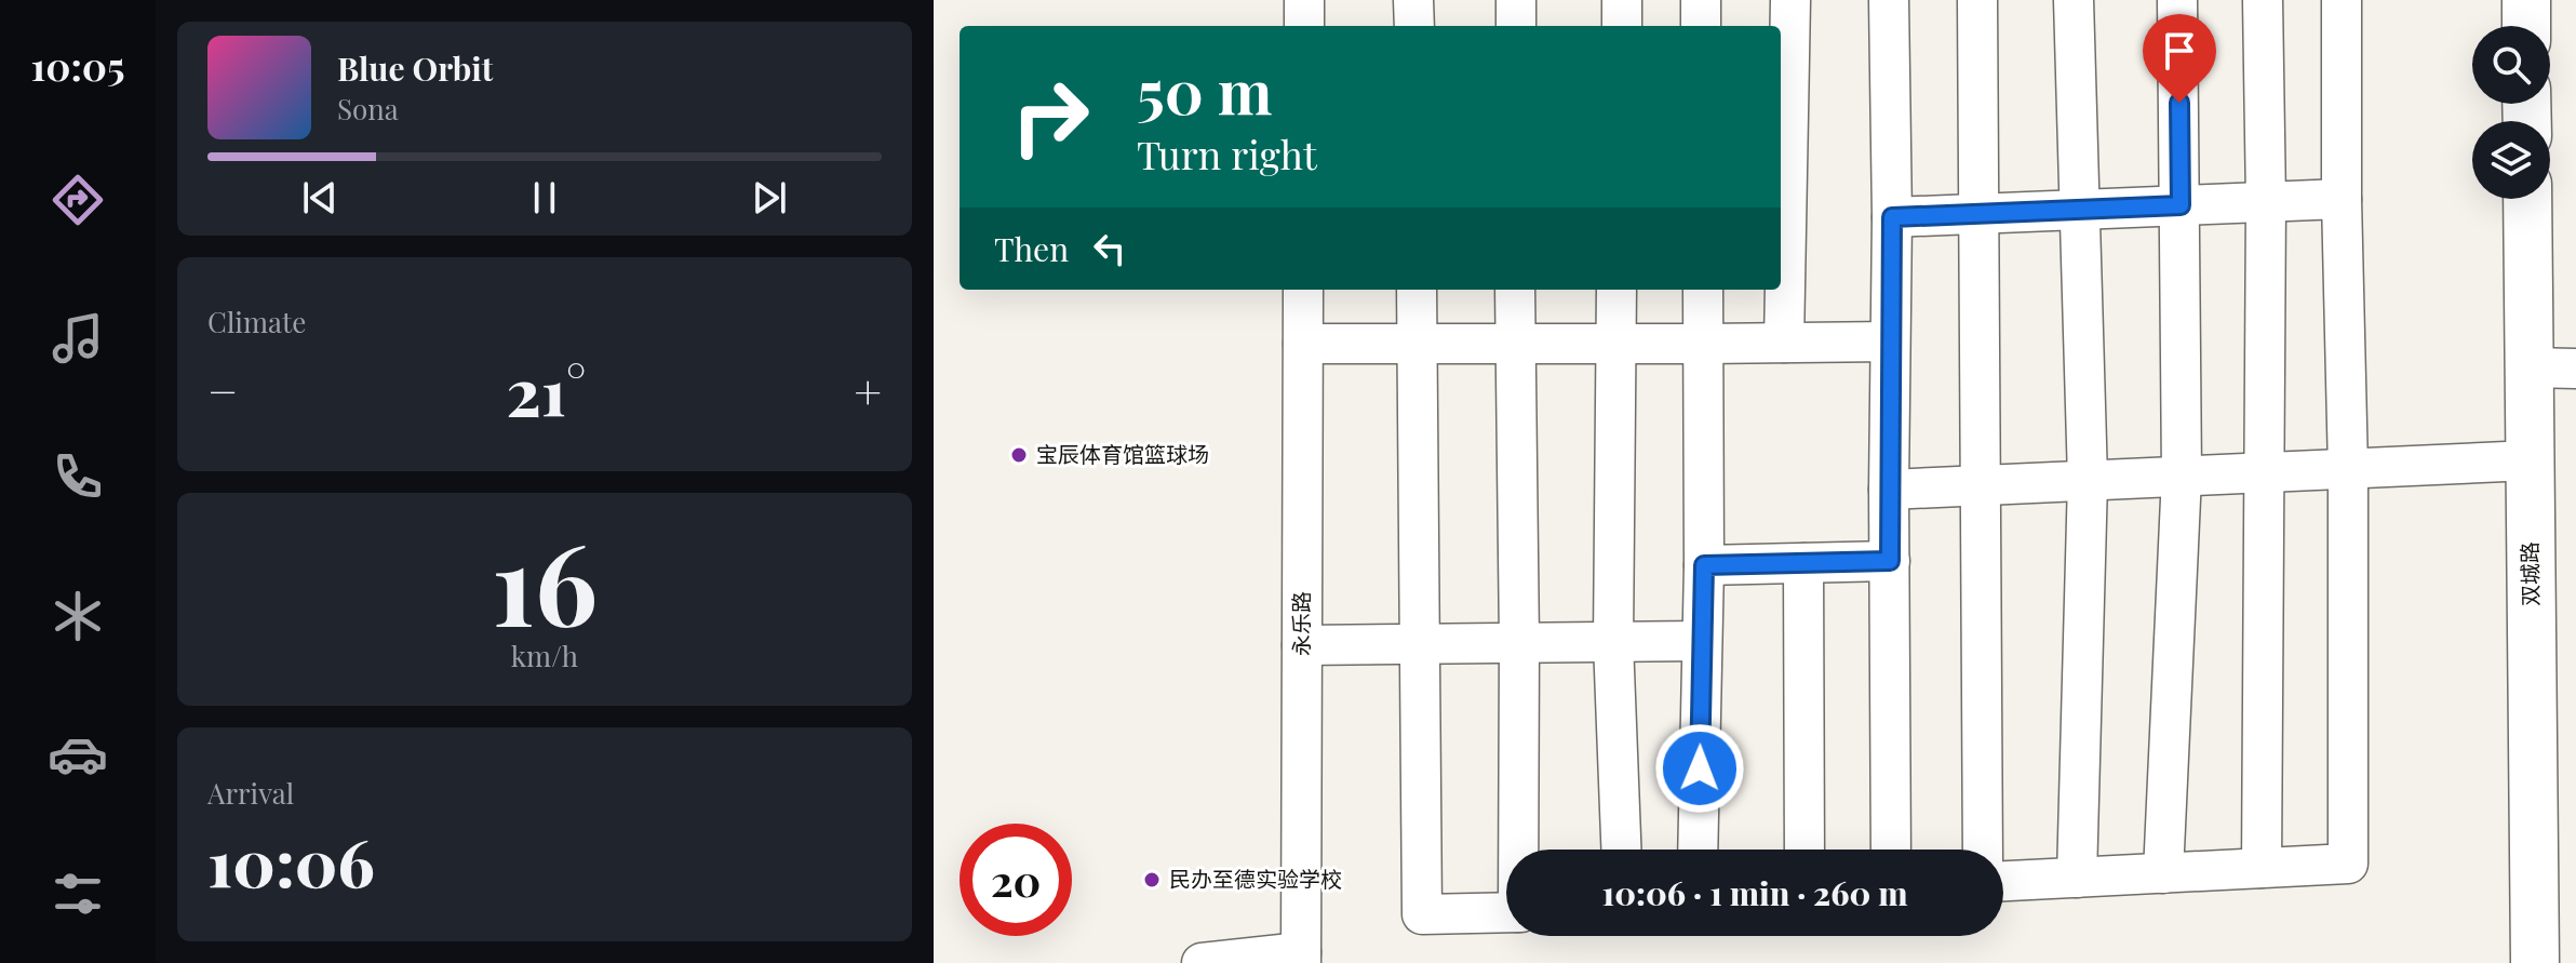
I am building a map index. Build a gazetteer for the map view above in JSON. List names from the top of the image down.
{
  "streets": {
    "main road": ["双城路"],
    "street": ["永乐路"]
  },
  "places": ["宝辰体育馆篮球场", "民办至德实验学校"],
  "page": {
    "tabs": "10:05",
    "turn": ["50 m", "Turn right"],
    "song": ["Blue Orbit", "Sona"],
    "then": "Then",
    "tile": [
      "Climate",
      ["16", "km/h"],
      ["Arrival", "10:06"]
    ],
    "heat": ["−", "21°", "+"],
    "limit": "20",
    "trip": "10:06 · 1 min · 260 m"
  }
}
